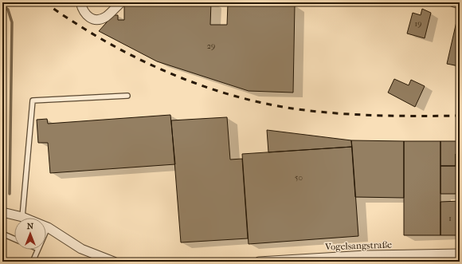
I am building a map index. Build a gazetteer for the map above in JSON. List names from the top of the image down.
{
  "streets": {
    "street": ["Vogelsangstraße"]
  },
  "house_numbers": [
    "19",
    "29",
    "50",
    "1"
  ],
  "north": "top"
}
